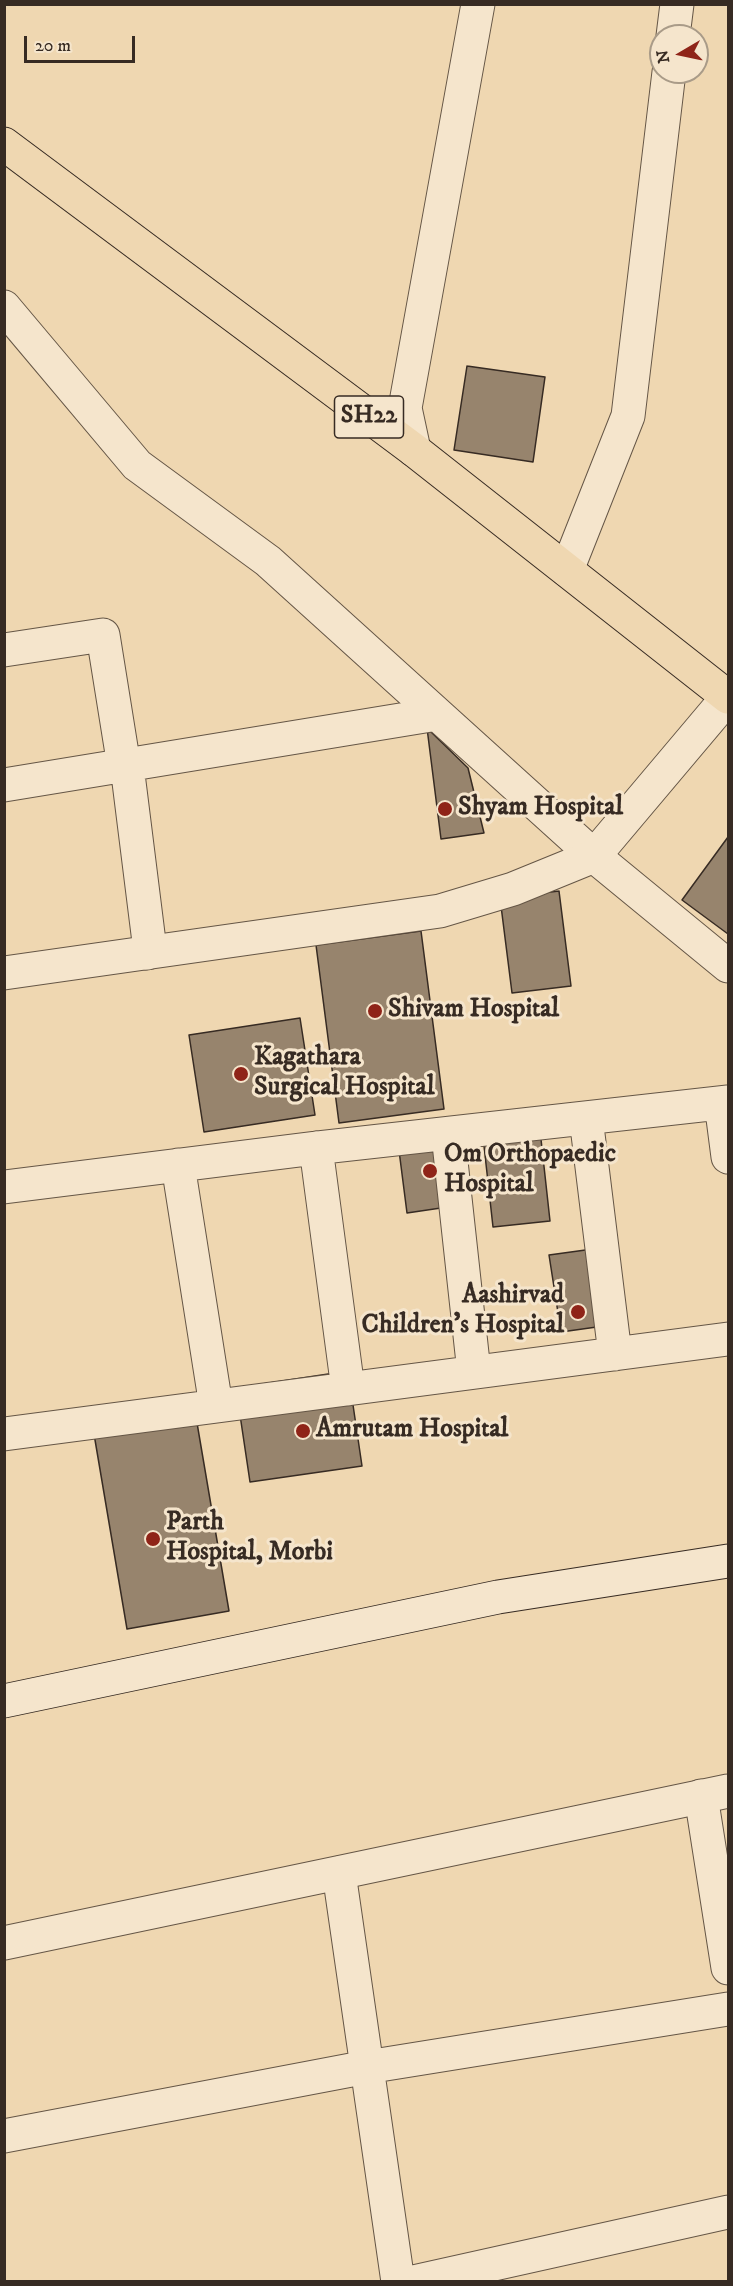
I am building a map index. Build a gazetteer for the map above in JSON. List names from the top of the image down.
{
  "streets": {
    "main road": ["SH22"]
  },
  "places": [
    "Shyam Hospital",
    "Shivam Hospital",
    "Kagathara Surgical Hospital",
    "Om Orthopaedic Hospital",
    "Aashirvad Children's Hospital",
    "Amrutam Hospital",
    "Parth Hospital, Morbi"
  ],
  "scale_bar": "20 m",
  "north": "left"
}
